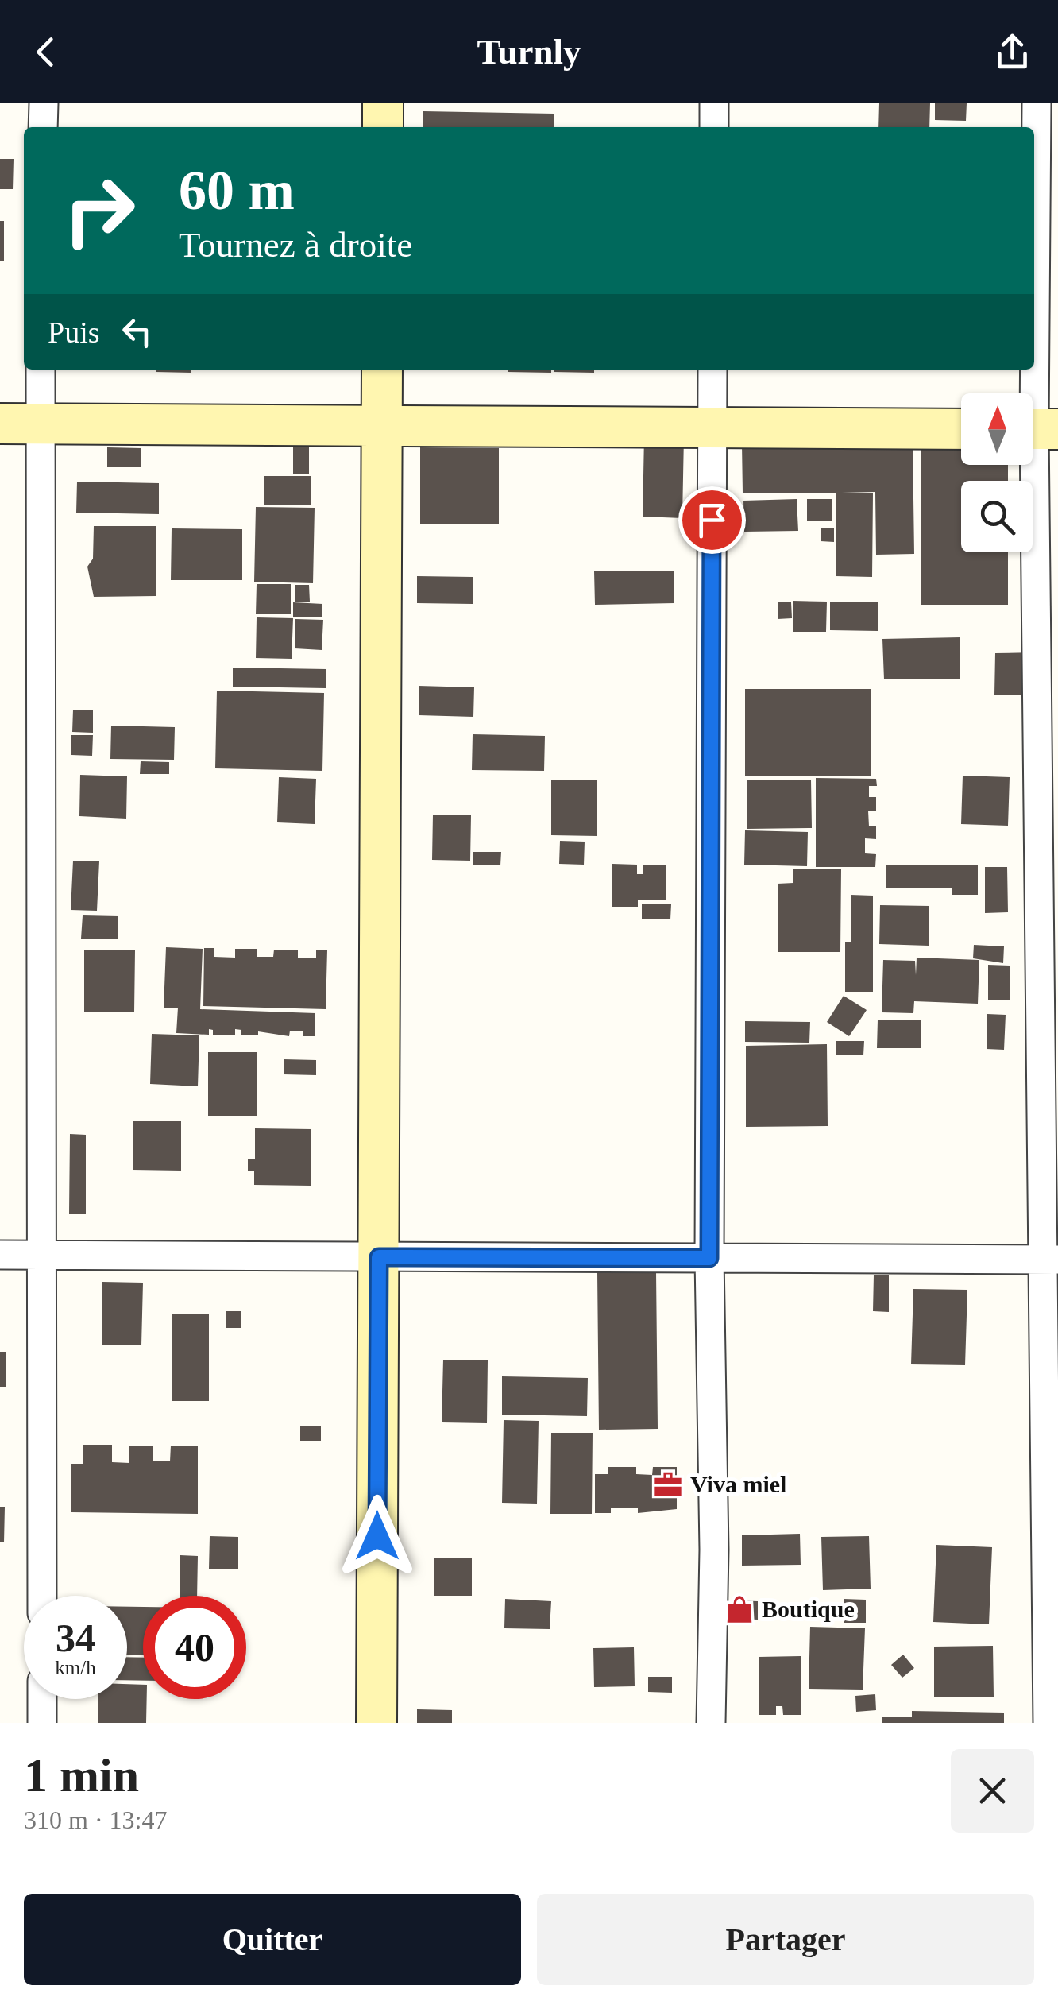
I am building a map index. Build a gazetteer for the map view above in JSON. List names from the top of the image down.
{
  "places": {
    "office": ["Viva miel"],
    "shop": ["Boutique"]
  },
  "north": "top",
  "page": {
    "header": "Turnly",
    "turn": ["60 m", "Tournez à droite"],
    "then": "Puis",
    "speed": "34 km/h",
    "limit": "40",
    "heading": ["1 min", "310 m · 13:47"],
    "buttons": ["Quitter", "Partager"]
  }
}
